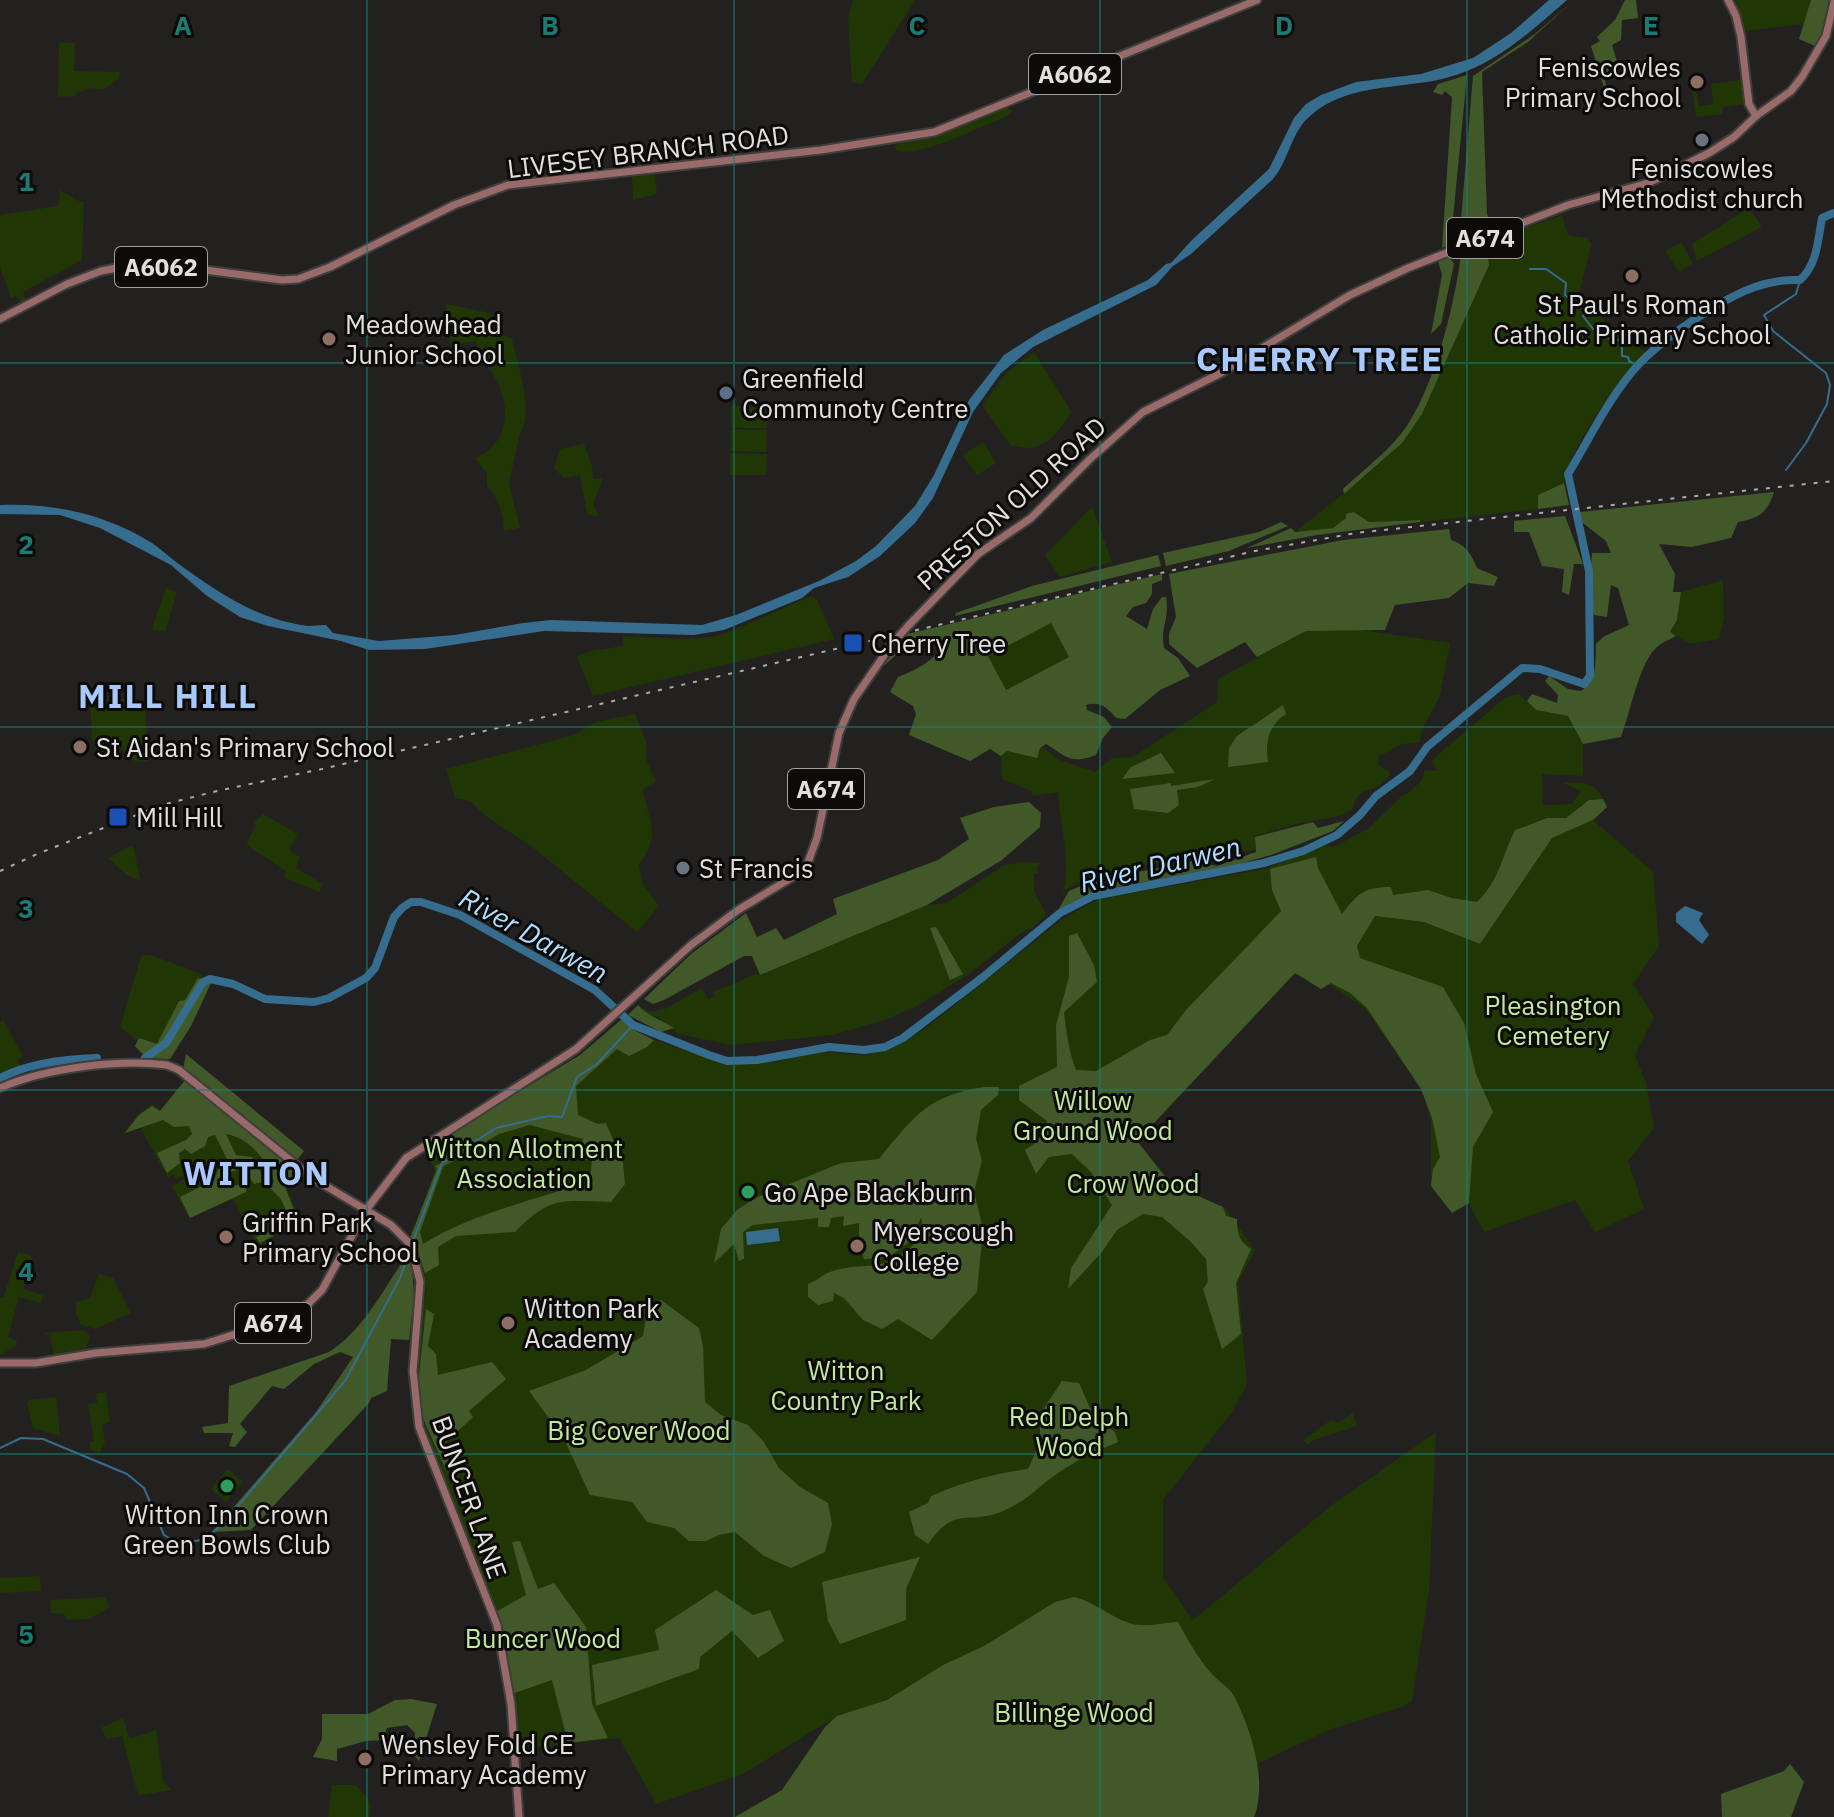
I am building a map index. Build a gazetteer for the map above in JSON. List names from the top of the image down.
{
  "streets": {
    "main road": [
      "A6062",
      "LIVESEY BRANCH ROAD",
      "A674",
      "PRESTON OLD ROAD",
      "BUNCER LANE"
    ]
  },
  "crossings": [
    ["A674", "PRESTON OLD ROAD"],
    ["A674", "BUNCER LANE"],
    ["PRESTON OLD ROAD", "BUNCER LANE"]
  ],
  "districts": ["CHERRY TREE", "MILL HILL", "WITTON"],
  "water": ["River Darwen"],
  "parks": [
    "Pleasington Cemetery",
    "Willow Ground Wood",
    "Witton Allotment Association",
    "Crow Wood",
    "Witton Country Park",
    "Red Delph Wood",
    "Big Cover Wood",
    "Buncer Wood",
    "Billinge Wood"
  ],
  "places": {
    "other": [
      "Feniscowles Primary School",
      "Feniscowles Methodist church",
      "St Paul's Roman Catholic Primary School",
      "Meadowhead Junior School",
      "Greenfield Communoty Centre",
      "St Aidan's Primary School",
      "St Francis",
      "Go Ape Blackburn",
      "Griffin Park Primary School",
      "Myerscough College",
      "Witton Park Academy",
      "Witton Inn Crown Green Bowls Club",
      "Wensley Fold CE Primary Academy"
    ],
    "transit": ["Cherry Tree", "Mill Hill"]
  },
  "grid": {
    "columns": [
      "A",
      "B",
      "C",
      "D",
      "E"
    ],
    "rows": [
      "1",
      "2",
      "3",
      "4",
      "5"
    ]
  }
}
